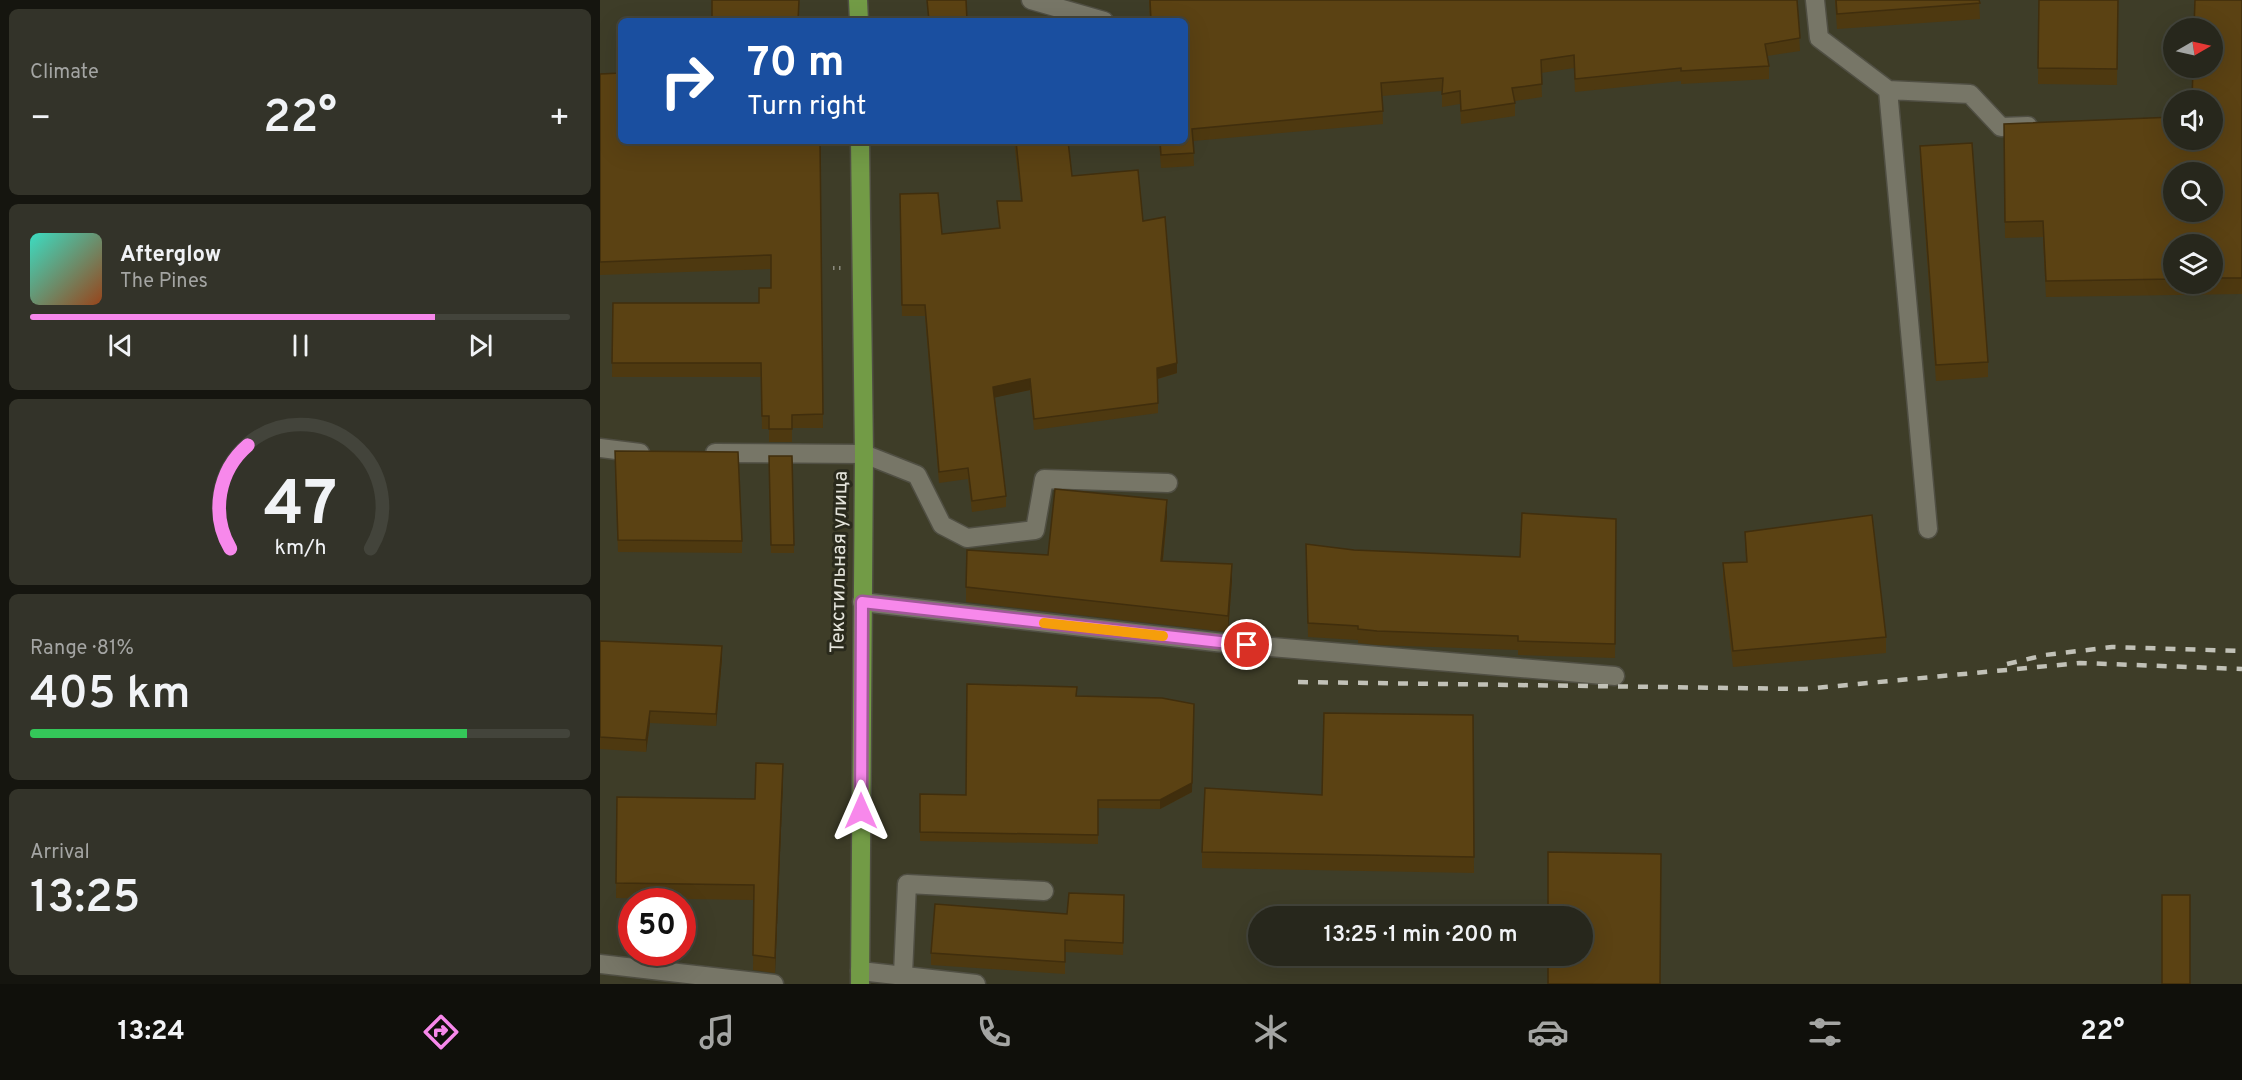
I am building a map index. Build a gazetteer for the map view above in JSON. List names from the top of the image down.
{
  "streets": {
    "main road": ["Текстильная улица"]
  },
  "north": "right",
  "page": {
    "tile": [
      "Climate",
      ["Range · 81%", "405 km"],
      ["Arrival", "13:25"]
    ],
    "turn": ["70 m", "Turn right"],
    "heat": ["−", "22°", "+"],
    "song": ["Afterglow", "The Pines"],
    "limit": "50",
    "trip": "13:25 · 1 min · 200 m",
    "tabs": ["13:24", "22°"],
    "gauge": ["47", "km/h"]
  }
}
